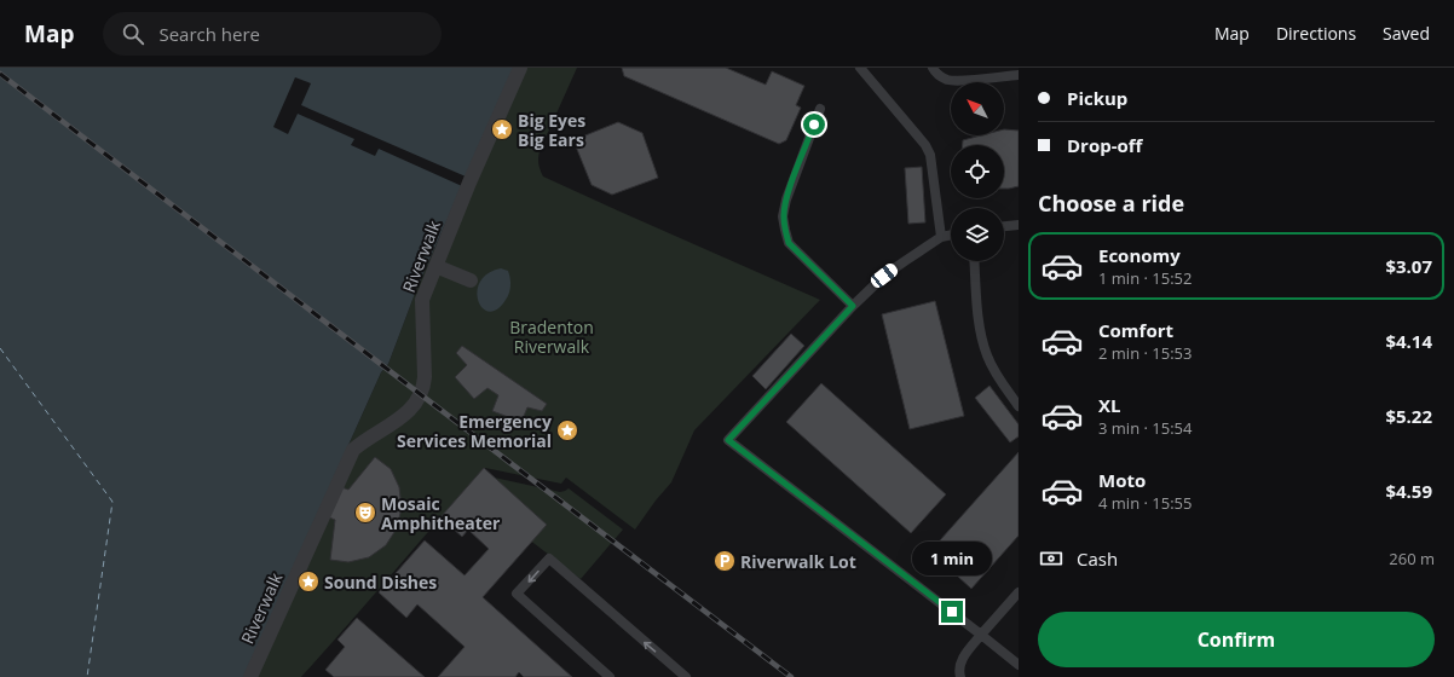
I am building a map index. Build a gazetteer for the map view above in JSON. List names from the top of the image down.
{
  "streets": {
    "street": ["Riverwalk"]
  },
  "parks": ["Bradenton Riverwalk"],
  "places": {
    "place": ["Big Eyes Big Ears", "Emergency Services Memorial", "Sound Dishes"],
    "theatre": ["Mosaic Amphitheater"],
    "parking": ["Riverwalk Lot"]
  },
  "north": "top left",
  "page": {
    "header": "Map",
    "search": "Search here",
    "nav": ["Map", "Directions", "Saved"],
    "banner": ["Pickup", "Drop-off"],
    "heading": "Choose a ride",
    "list": [
      {
        "name": "Economy",
        "note": "1 min · 15:52",
        "value": "$3.07"
      },
      {
        "name": "Comfort",
        "note": "2 min · 15:53",
        "value": "$4.14"
      },
      {
        "name": "XL",
        "note": "3 min · 15:54",
        "value": "$5.22"
      },
      {
        "name": "Moto",
        "note": "4 min · 15:55",
        "value": "$4.59"
      }
    ],
    "pay": ["Cash", "260 m"],
    "bubble": "1 min",
    "buttons": "Confirm"
  }
}
